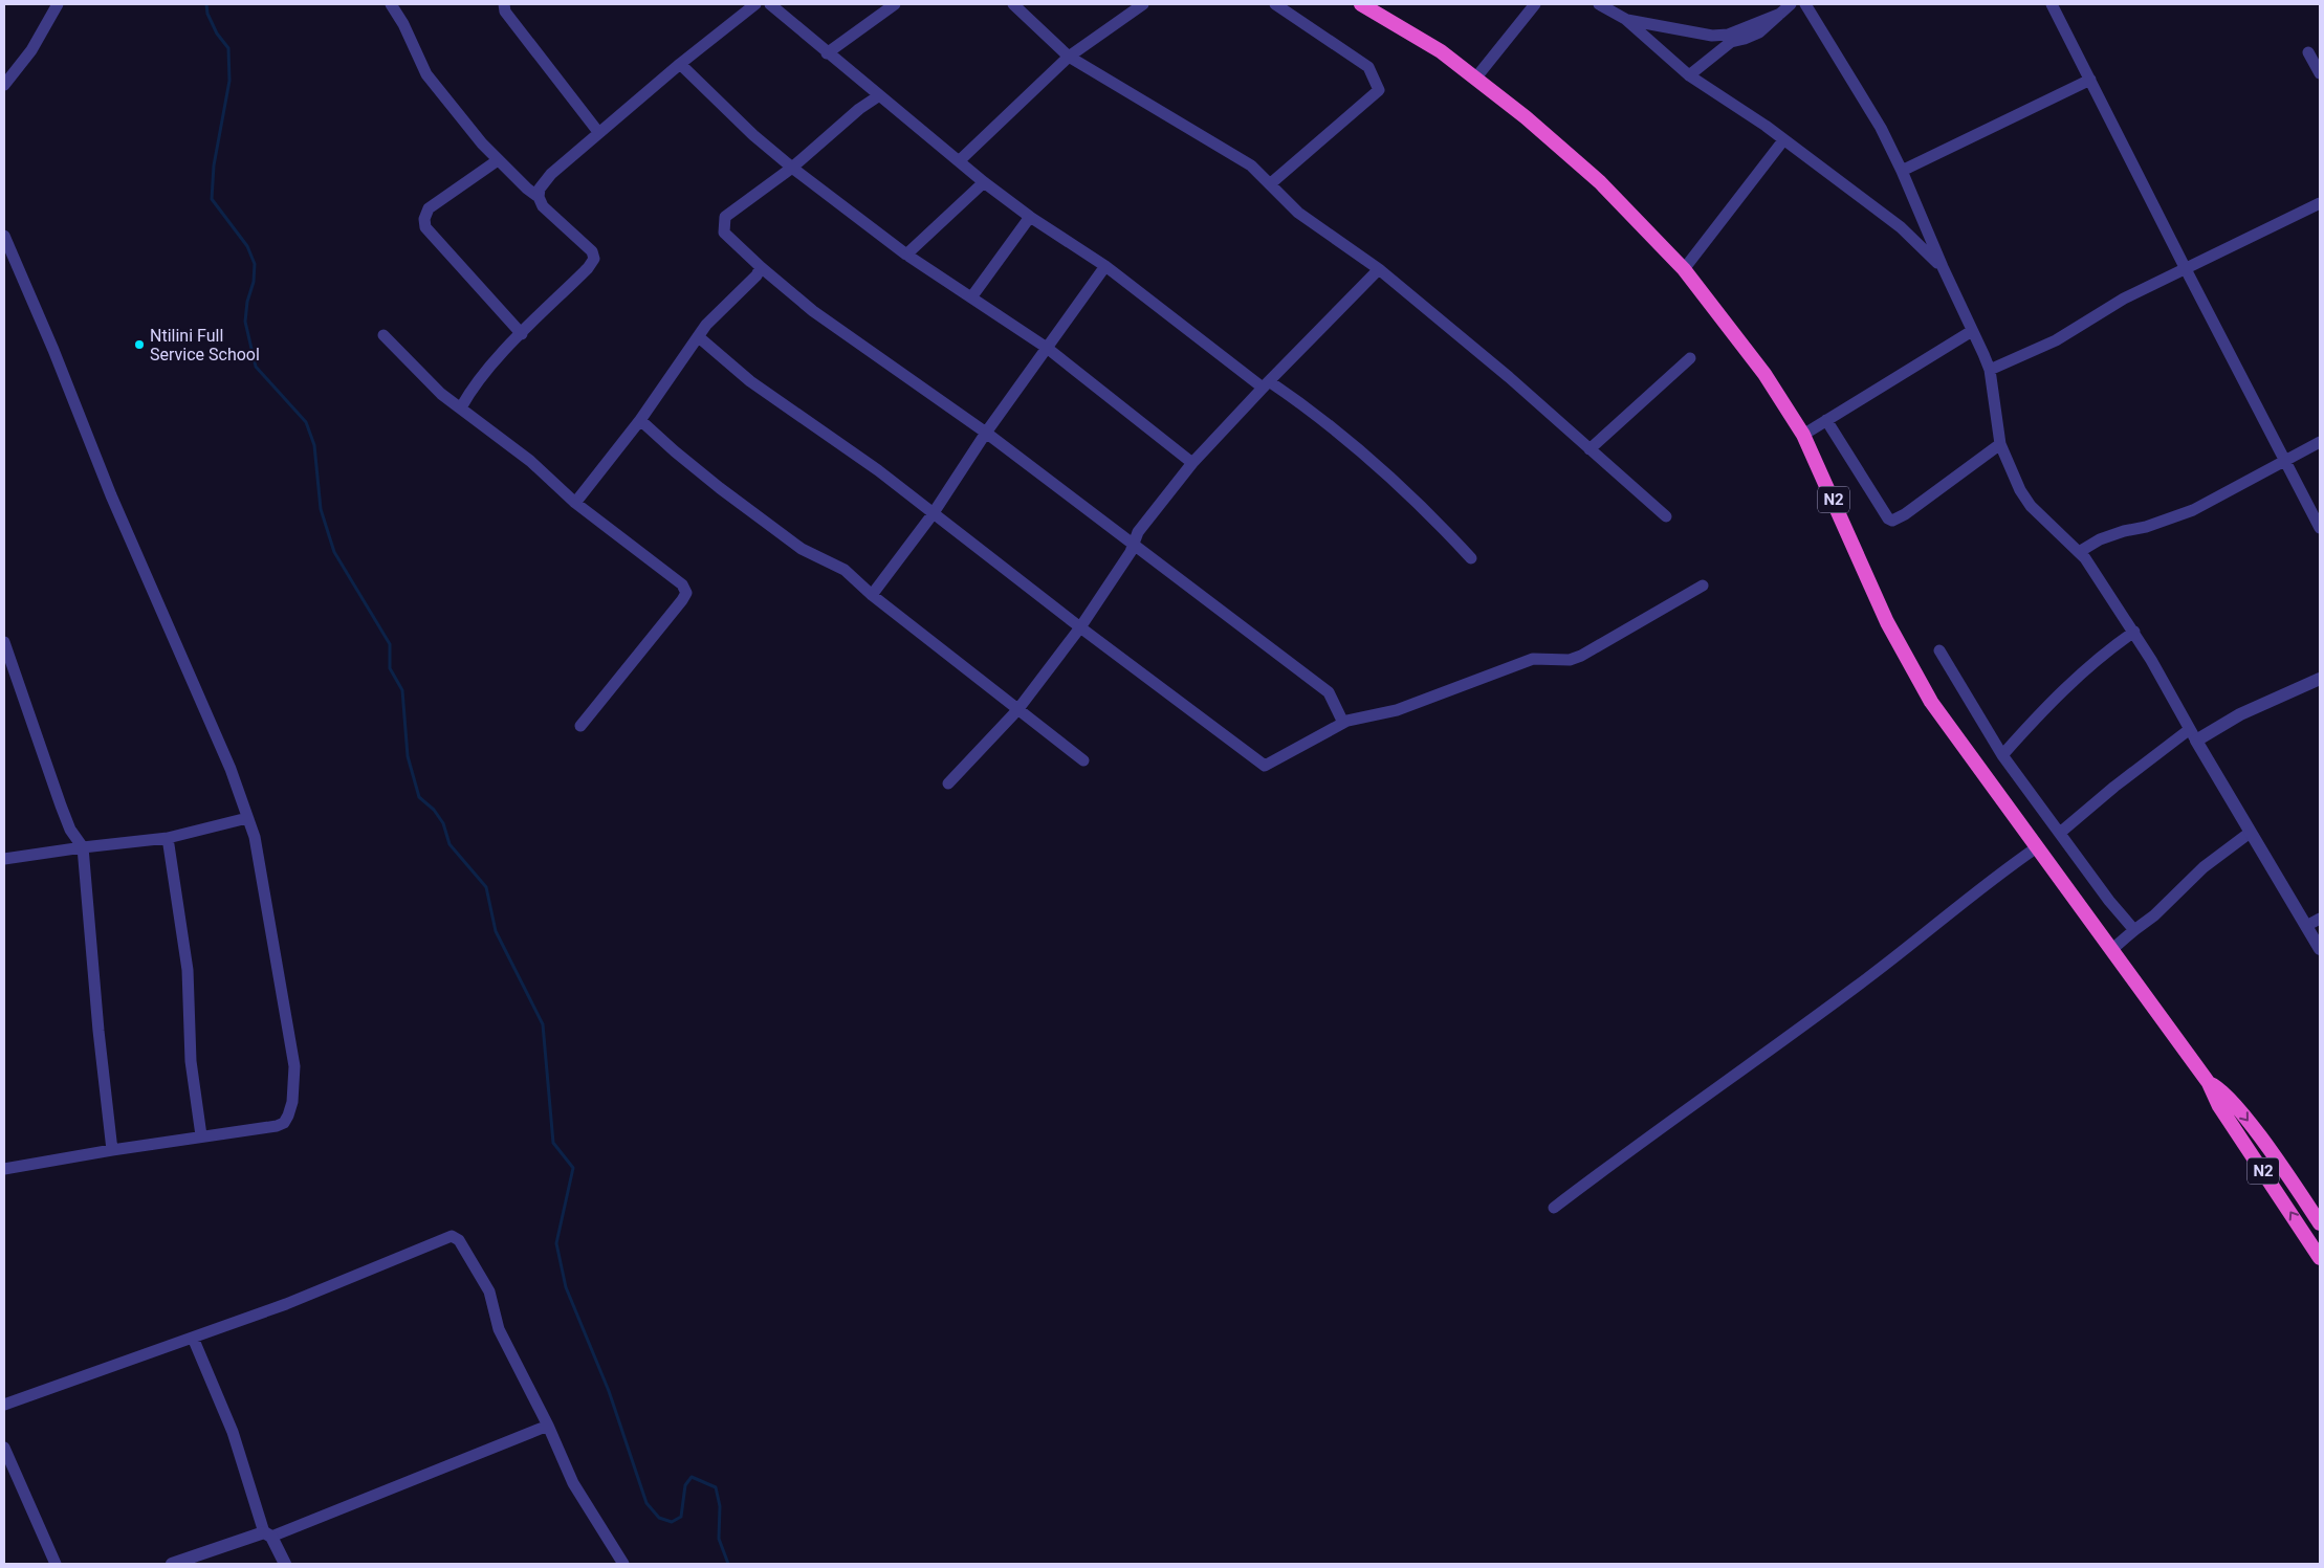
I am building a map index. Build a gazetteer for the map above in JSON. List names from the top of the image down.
{
  "streets": {
    "highway": ["N2"]
  },
  "places": ["Ntilini Full Service School"]
}
